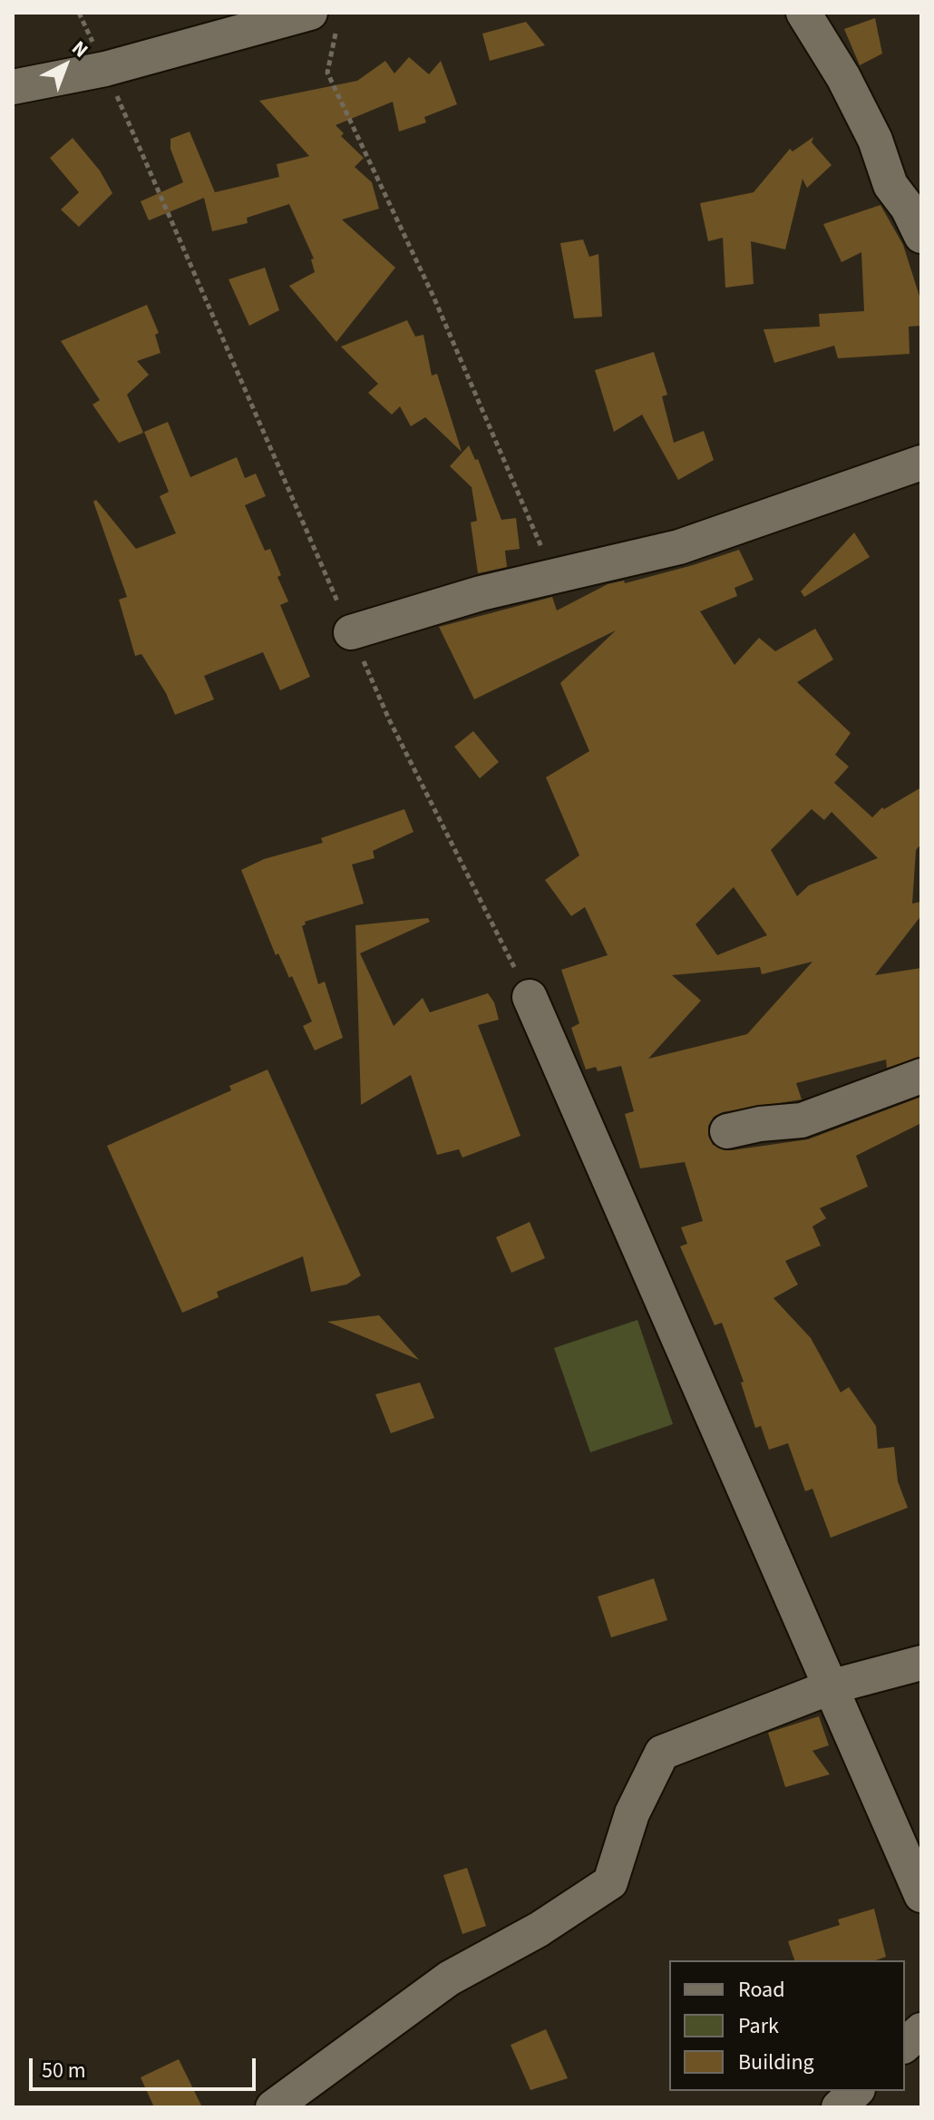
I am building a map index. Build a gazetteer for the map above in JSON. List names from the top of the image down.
{
  "legend": ["Road", "Park", "Building"],
  "scale_bar": "50 m",
  "north": "top right"
}
